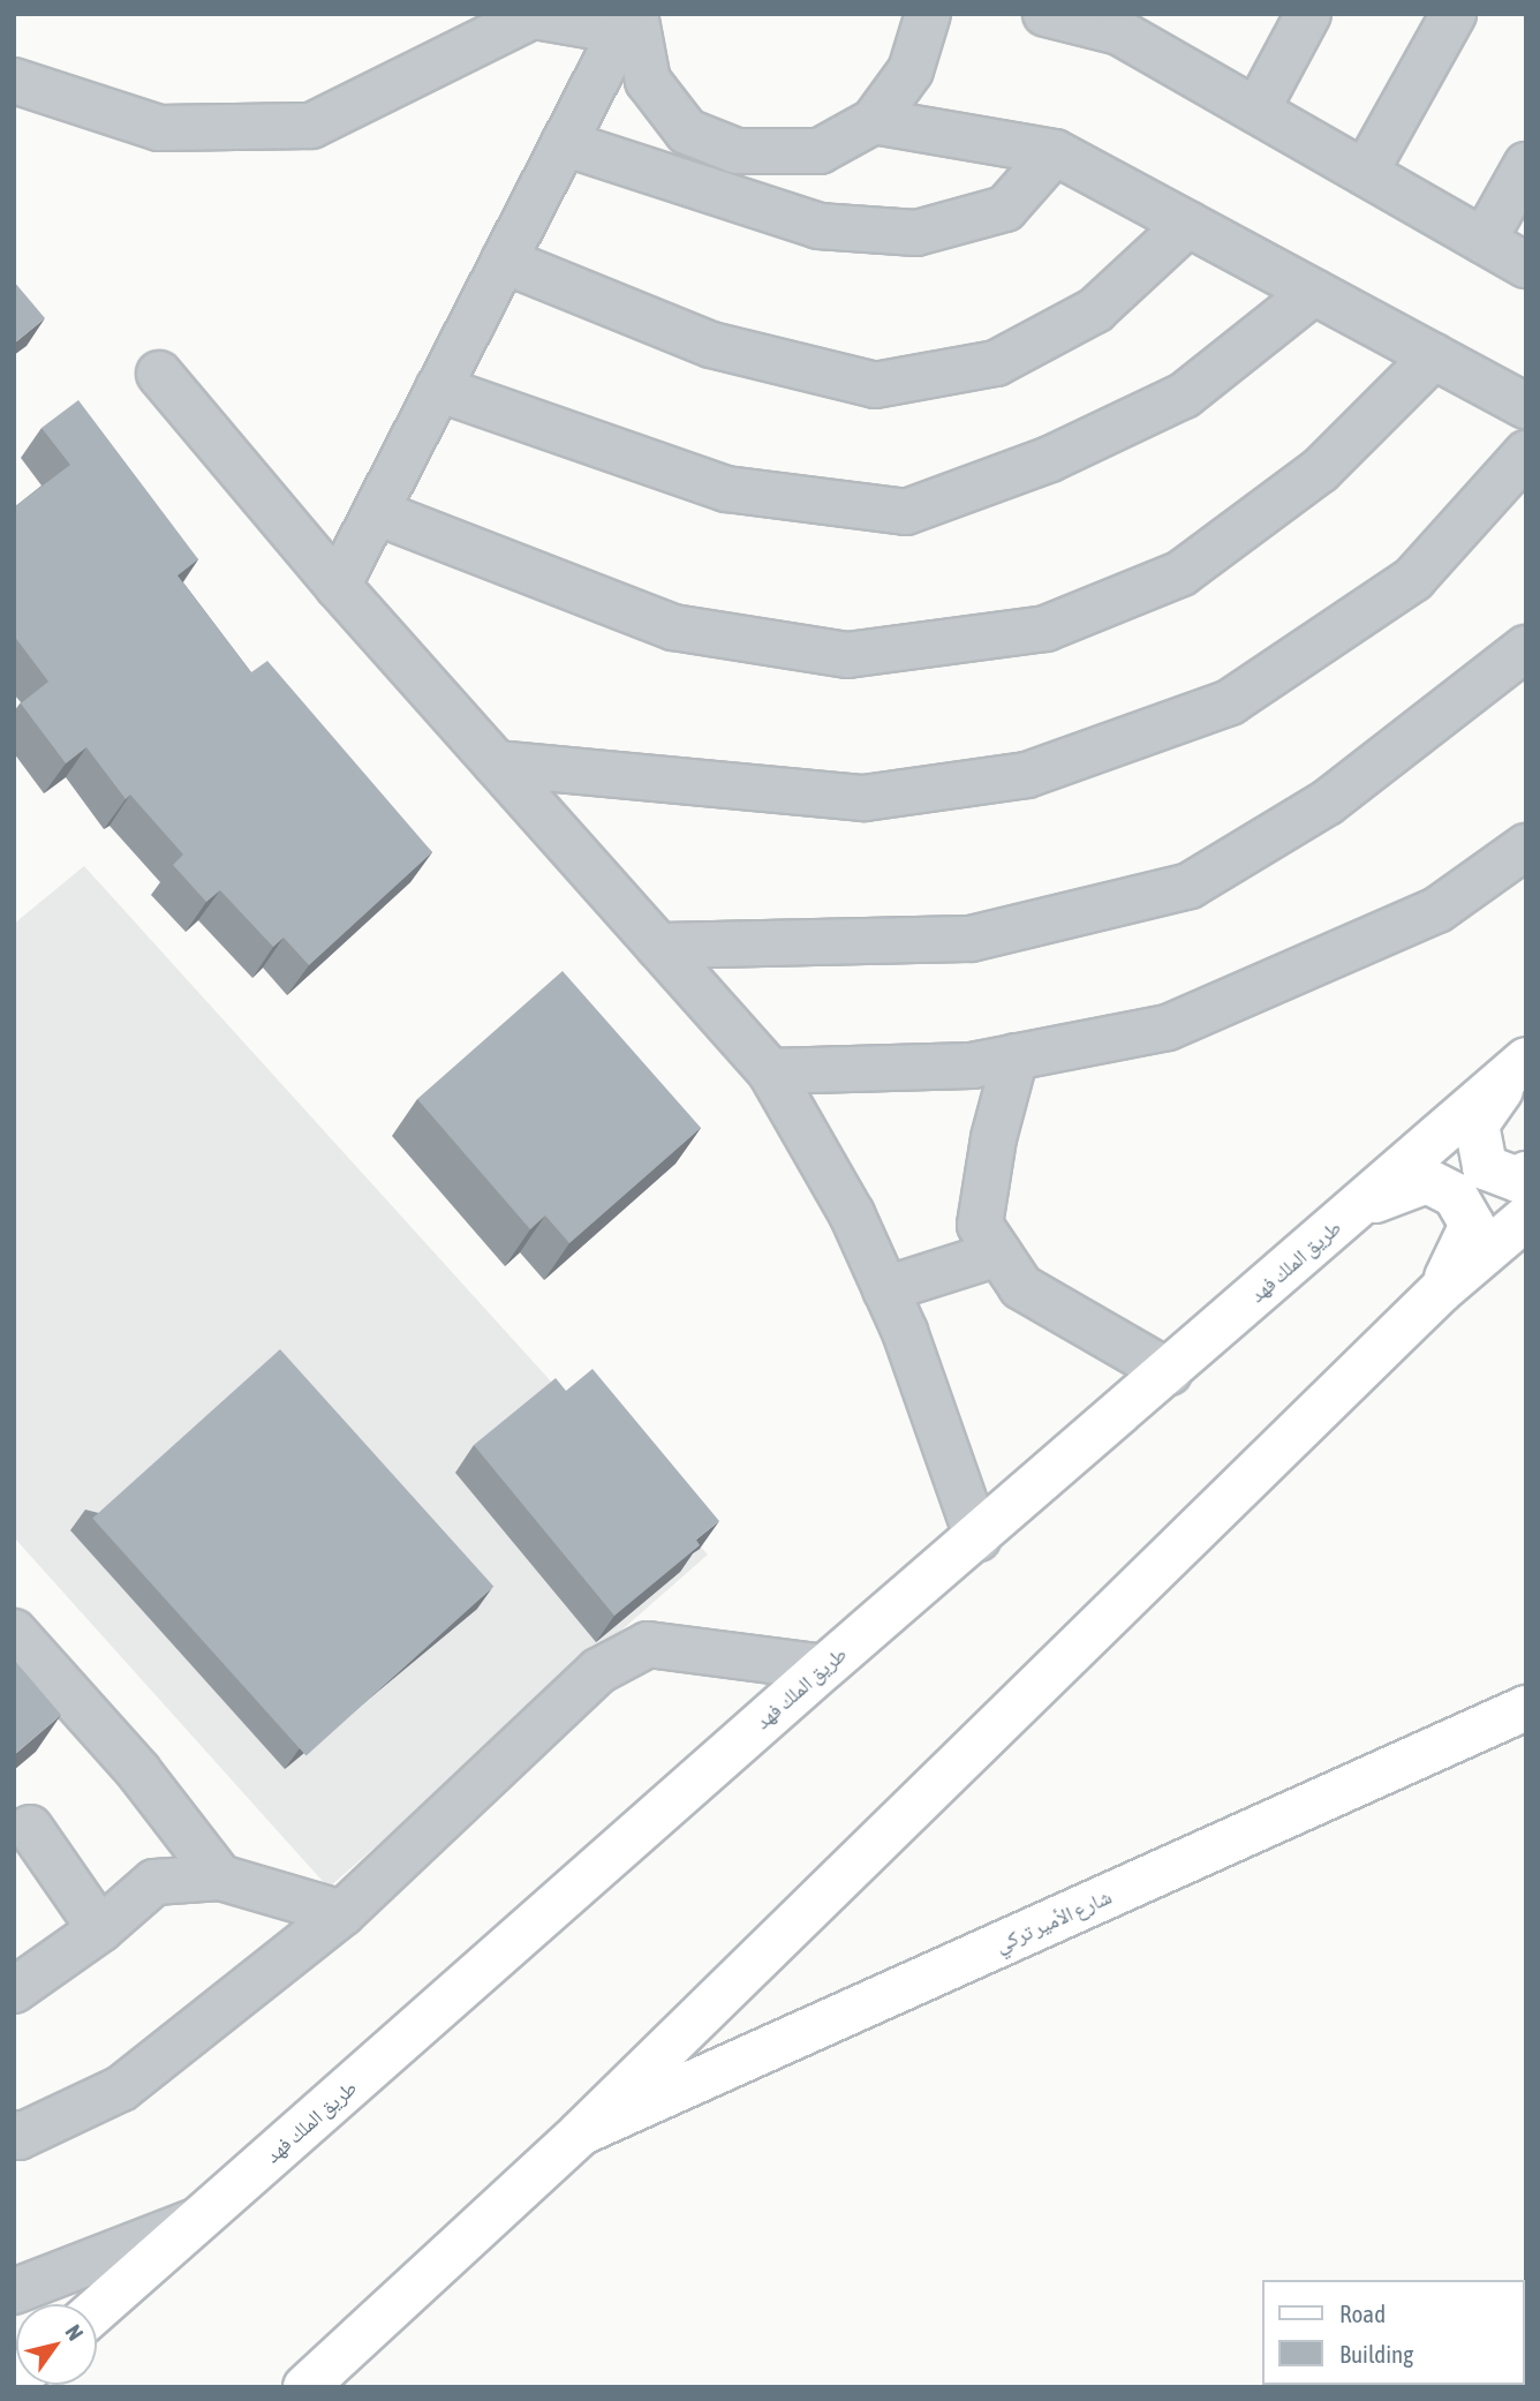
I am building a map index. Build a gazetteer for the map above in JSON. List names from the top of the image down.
{
  "streets": {
    "main road": ["طريق الملك فهد", "شارع الأمير تركي"]
  },
  "legend": ["Road", "Building"],
  "north": "top right"
}
